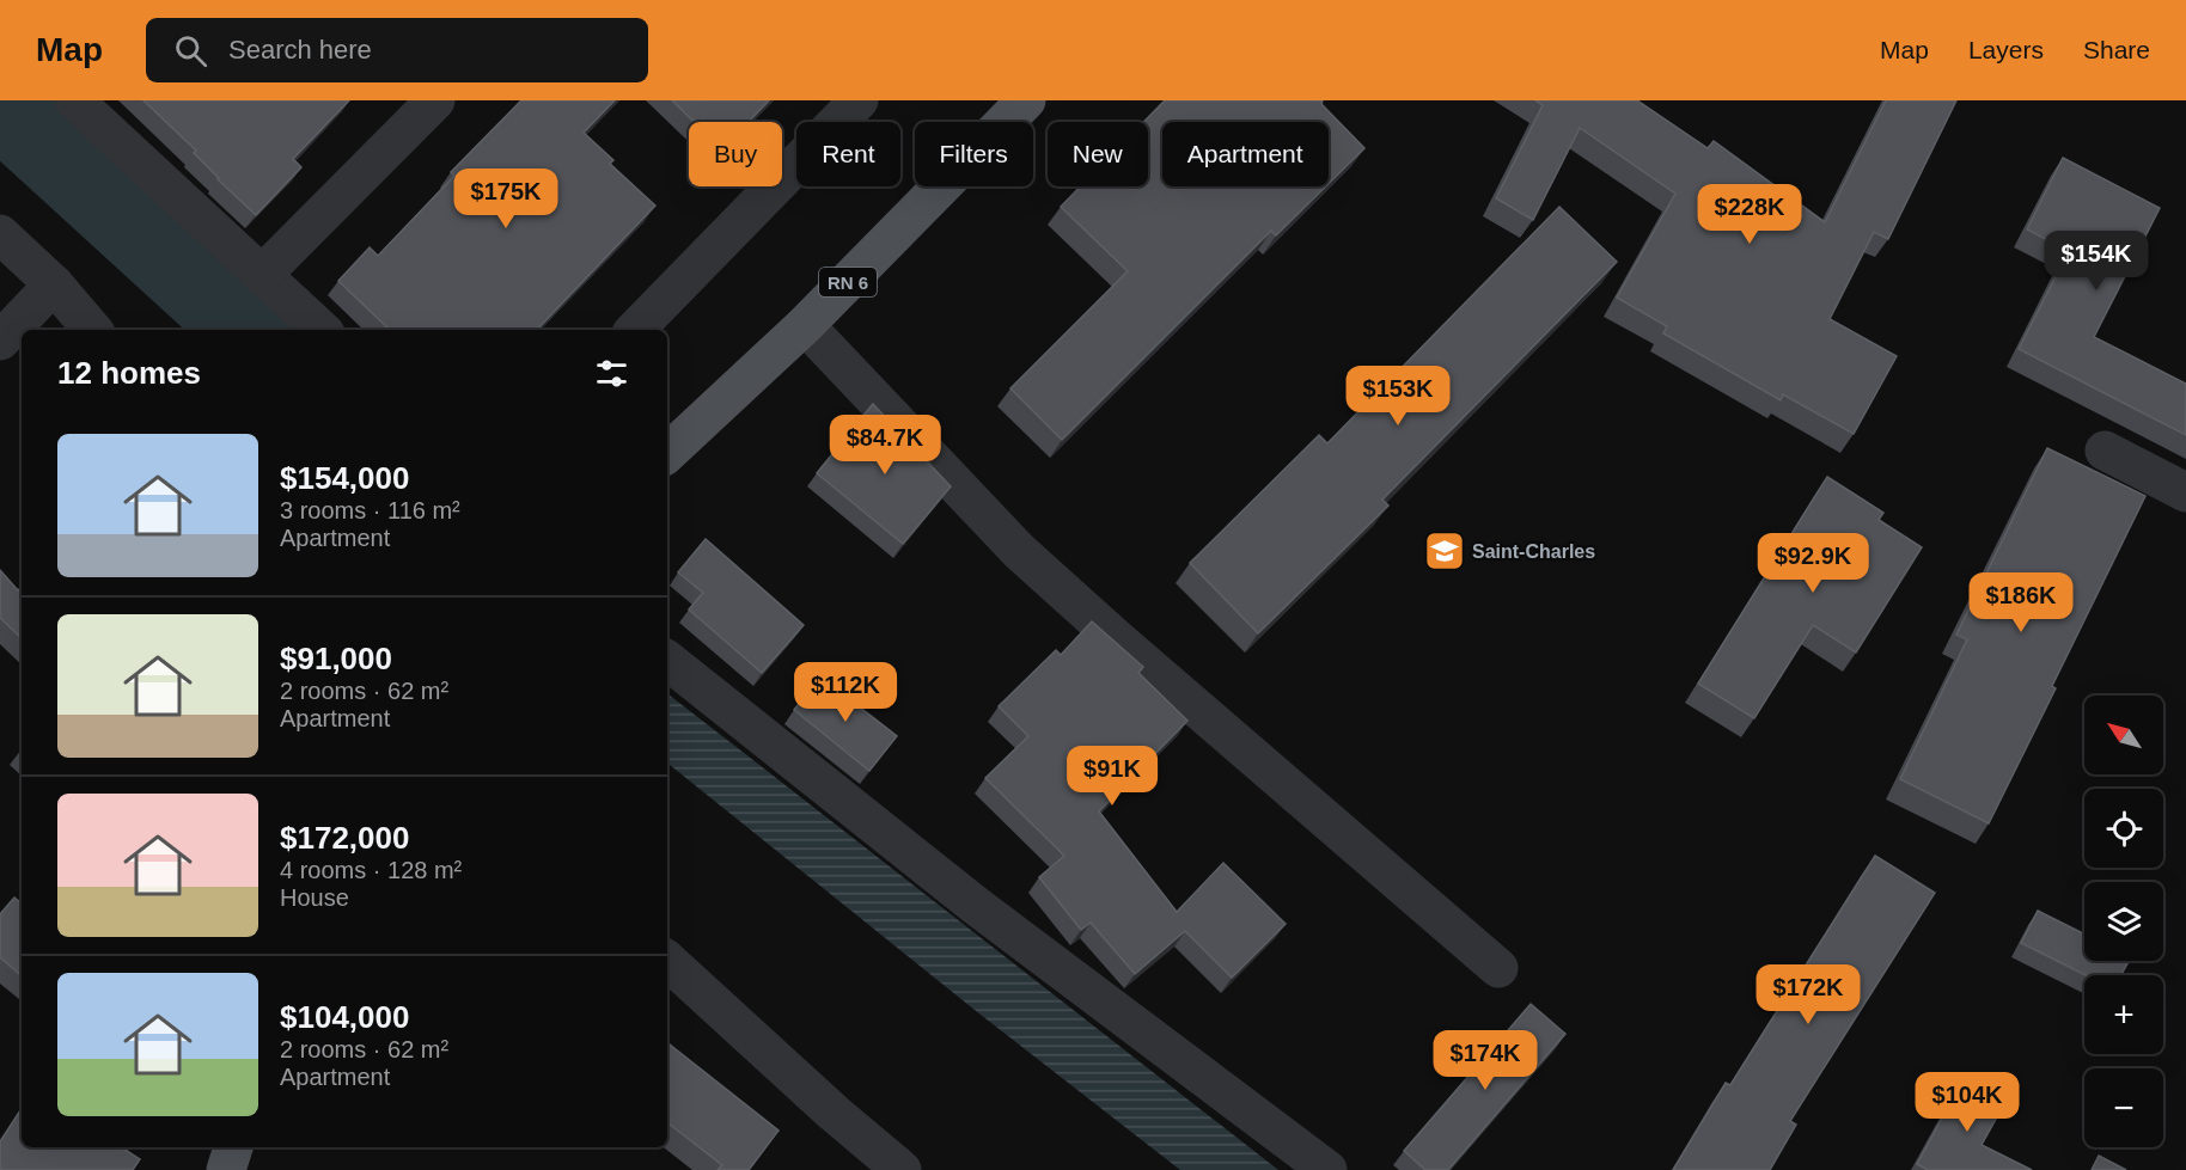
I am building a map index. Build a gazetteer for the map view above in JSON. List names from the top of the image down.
{
  "streets": {
    "main road": ["RN 6"]
  },
  "places": {
    "school or university": ["Saint-Charles"]
  },
  "north": "top left",
  "page": {
    "header": "Map",
    "search": "Search here",
    "nav": ["Map", "Layers", "Share"],
    "chip": [
      "Buy",
      "Rent",
      "Filters",
      "New",
      "Apartment"
    ],
    "price": [
      "$175K",
      "$228K",
      "$154K",
      "$153K",
      "$84.7K",
      "$92.9K",
      "$186K",
      "$112K",
      "$91K",
      "$172K",
      "$174K",
      "$104K"
    ],
    "heading": "12 homes",
    "list": [
      {
        "name": "$154,000",
        "note": "3 rooms · 116 m² · Apartment"
      },
      {
        "name": "$91,000",
        "note": "2 rooms · 62 m² · Apartment"
      },
      {
        "name": "$172,000",
        "note": "4 rooms · 128 m² · House"
      },
      {
        "name": "$104,000",
        "note": "2 rooms · 62 m² · Apartment"
      }
    ],
    "map_buttons": ["+", "−"]
  }
}
